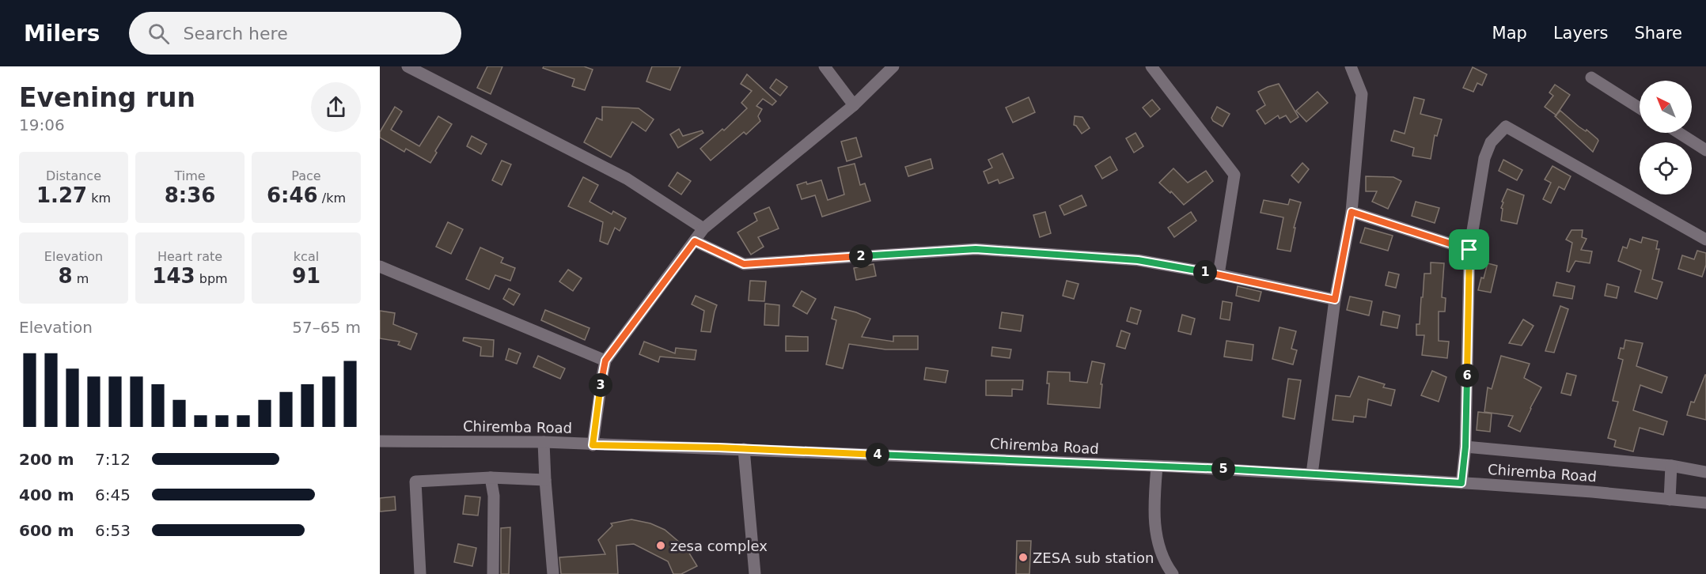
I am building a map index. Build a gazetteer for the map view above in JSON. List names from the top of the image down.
{
  "streets": {
    "street": ["Chiremba Road"]
  },
  "places": ["zesa complex", "ZESA sub station"],
  "north": "top left",
  "page": {
    "header": "Milers",
    "search": "Search here",
    "nav": ["Map", "Layers", "Share"],
    "heading": ["Evening run", "19:06"],
    "stats": [
      ["Distance", "1.27 km"],
      ["Time", "8:36"],
      ["Pace", "6:46 /km"],
      ["Elevation", "8 m"],
      ["Heart rate", "143 bpm"],
      ["kcal", "91"]
    ],
    "pins": [
      "2",
      "1",
      "6",
      "3",
      "4",
      "5"
    ],
    "chart": ["Elevation", "57–65 m"],
    "list": [
      {
        "name": "200 m",
        "note": "7:12"
      },
      {
        "name": "400 m",
        "note": "6:45"
      },
      {
        "name": "600 m",
        "note": "6:53"
      }
    ]
  }
}
